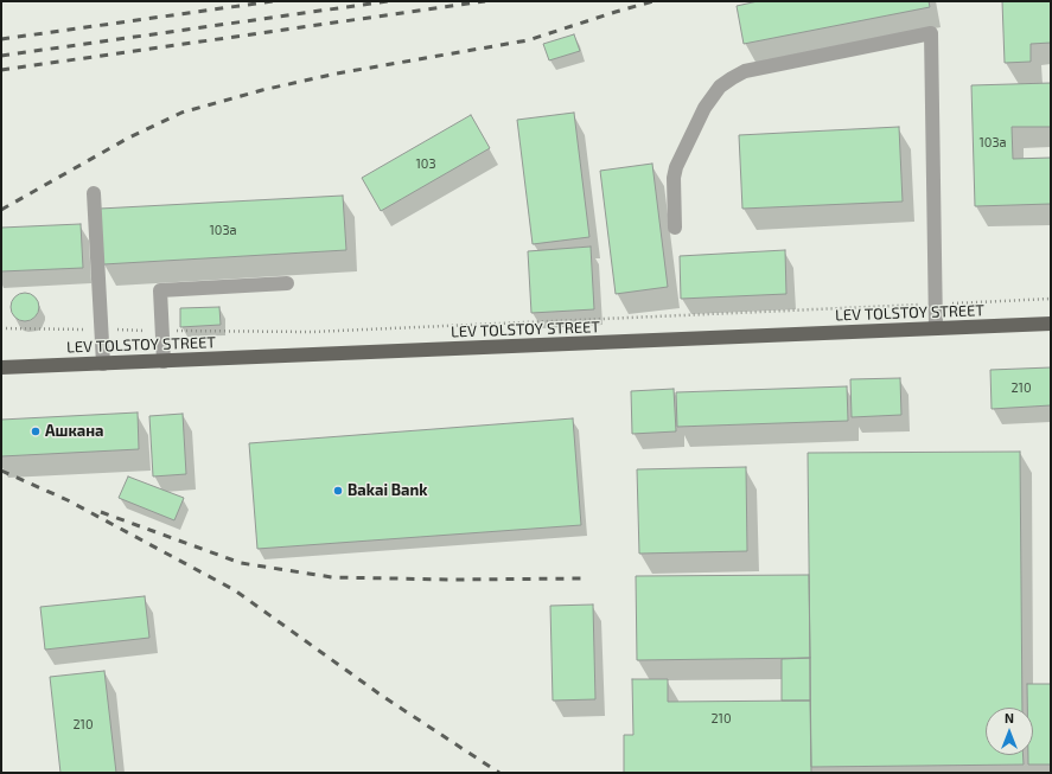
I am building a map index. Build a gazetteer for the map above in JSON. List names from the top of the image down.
{
  "streets": {
    "main road": ["LEV TOLSTOY STREET"]
  },
  "places": ["Ашкана", "Bakai Bank"],
  "house_numbers": [
    "103а",
    "103",
    "103а",
    "210",
    "210",
    "210"
  ],
  "north": "top"
}
